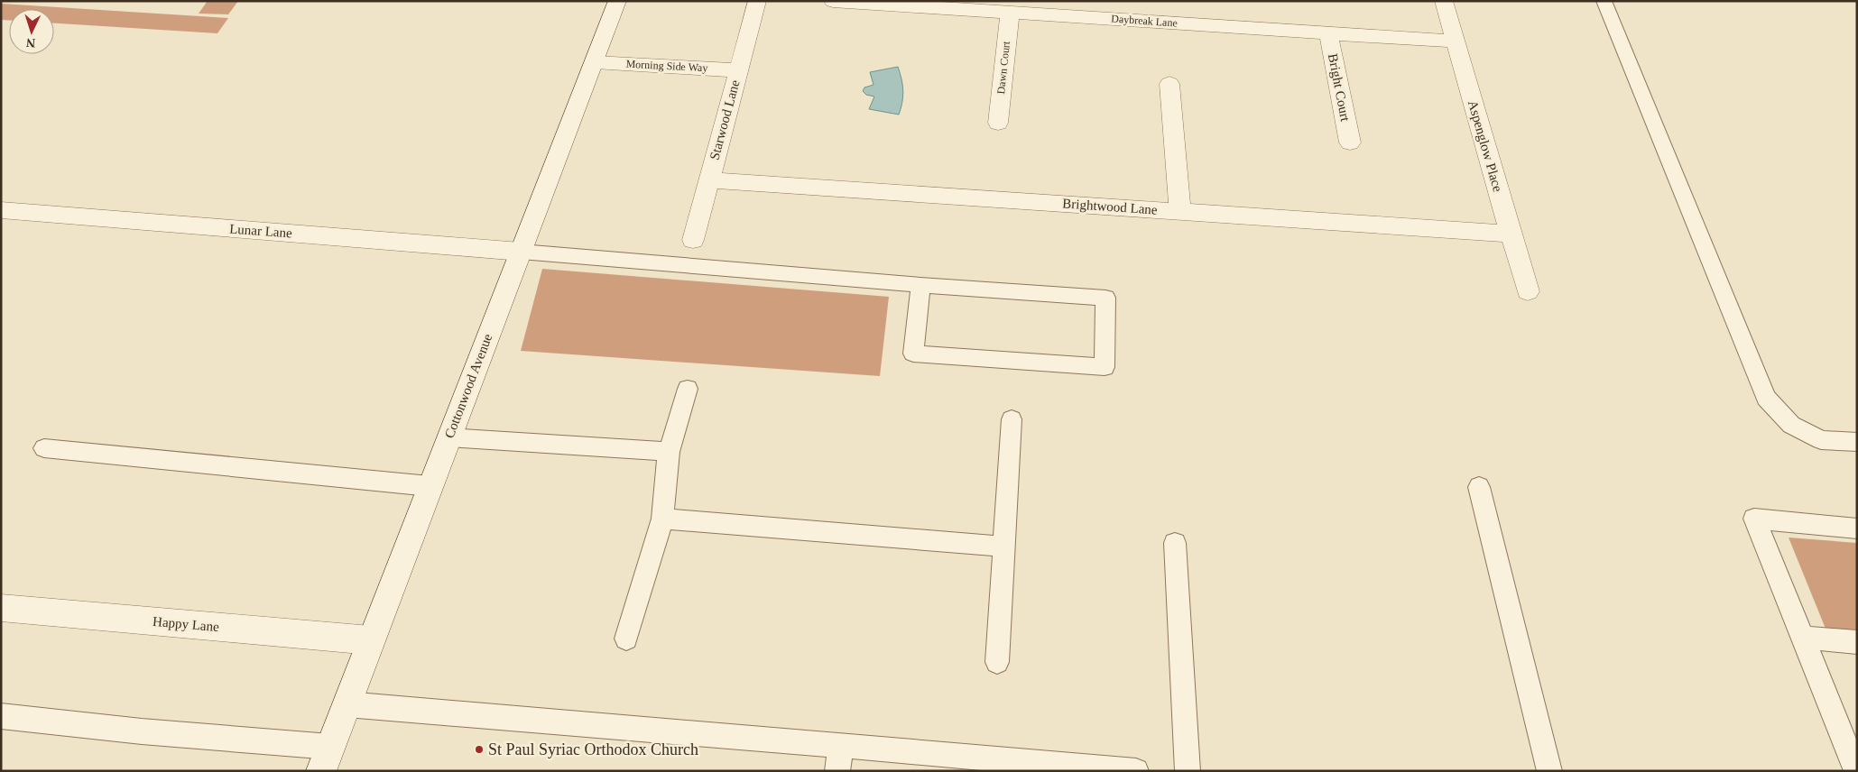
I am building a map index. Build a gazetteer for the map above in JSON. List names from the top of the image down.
{
  "streets": {
    "street": [
      "Daybreak Lane",
      "Morning Side Way",
      "Dawn Court",
      "Bright Court",
      "Starwood Lane",
      "Aspenglow Place",
      "Brightwood Lane",
      "Lunar Lane",
      "Cottonwood Avenue",
      "Happy Lane"
    ]
  },
  "crossings": [
    ["Daybreak Lane", "Dawn Court"],
    ["Daybreak Lane", "Bright Court"],
    ["Daybreak Lane", "Aspenglow Place"],
    ["Morning Side Way", "Starwood Lane"],
    ["Morning Side Way", "Cottonwood Avenue"],
    ["Starwood Lane", "Brightwood Lane"],
    ["Aspenglow Place", "Brightwood Lane"],
    ["Lunar Lane", "Cottonwood Avenue"],
    ["Cottonwood Avenue", "Happy Lane"]
  ],
  "places": ["St Paul Syriac Orthodox Church"],
  "north": "bottom"
}
